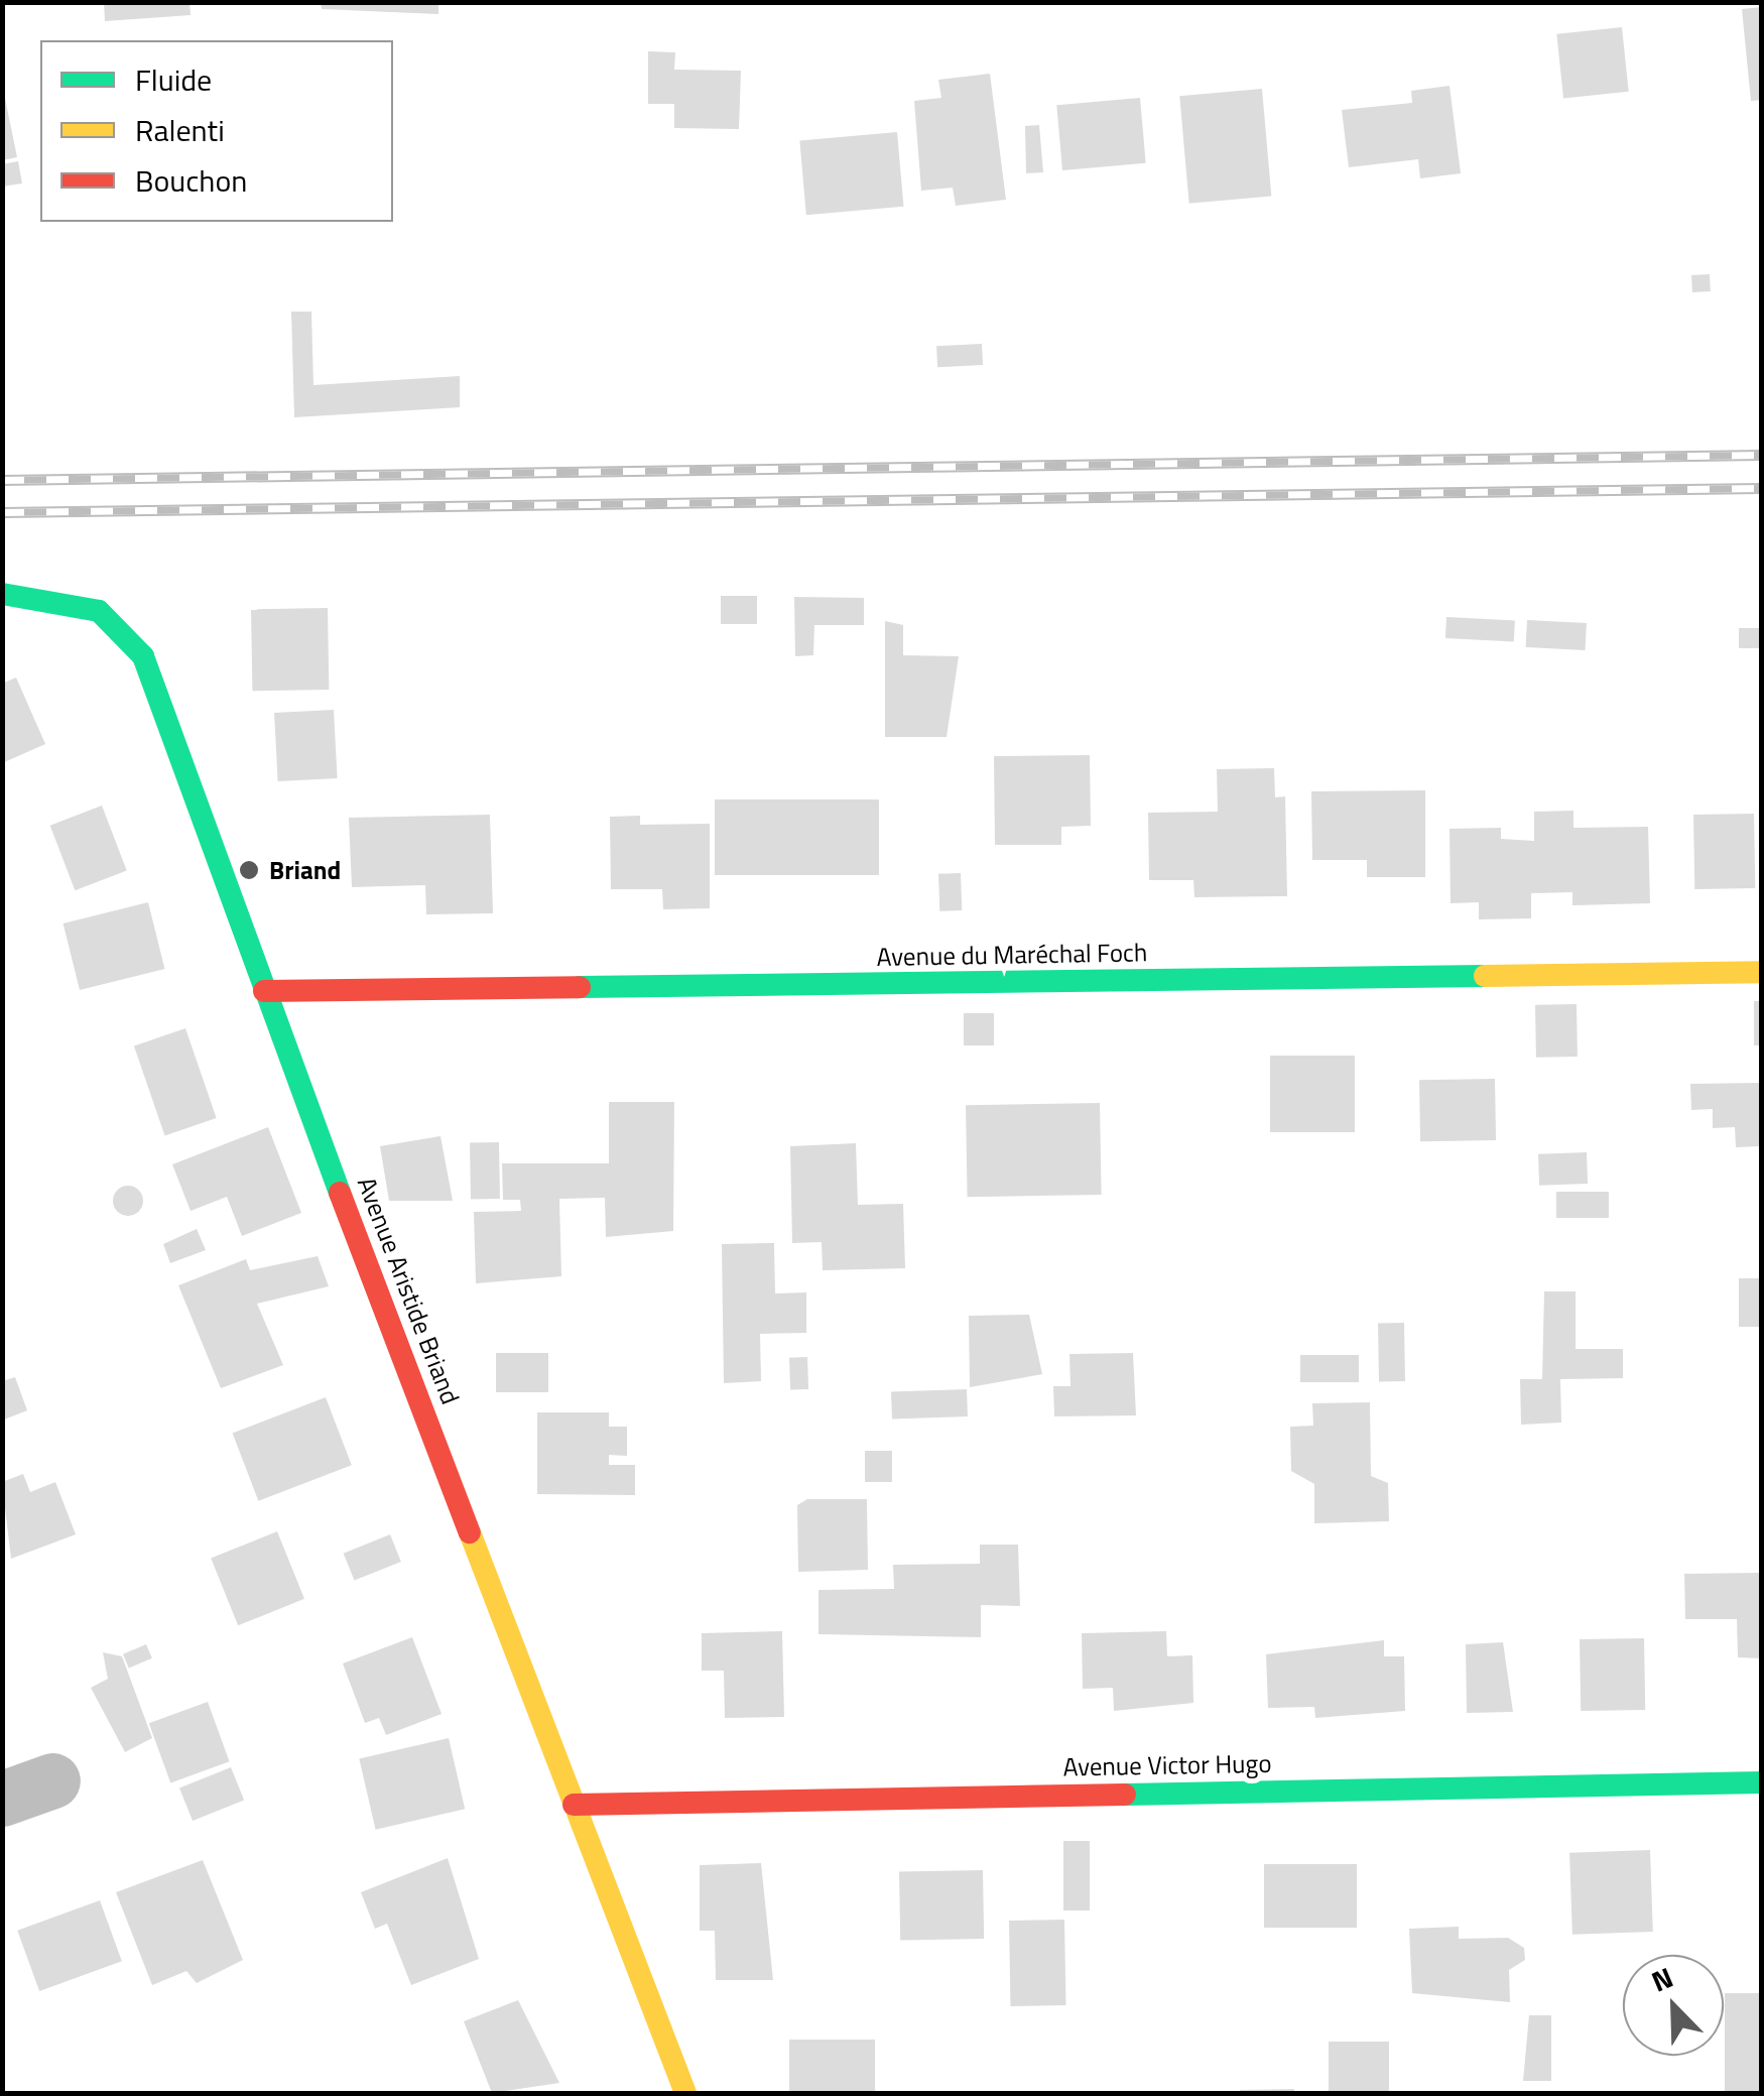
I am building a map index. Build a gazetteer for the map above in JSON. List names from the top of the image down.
{
  "streets": {
    "street": ["Avenue du Maréchal Foch", "Avenue Aristide Briand", "Avenue Victor Hugo"]
  },
  "crossings": [
    ["Avenue du Maréchal Foch", "Avenue Aristide Briand"],
    ["Avenue Aristide Briand", "Avenue Victor Hugo"]
  ],
  "places": ["Briand"],
  "legend": ["Fluide", "Ralenti", "Bouchon"],
  "north": "top left"
}
